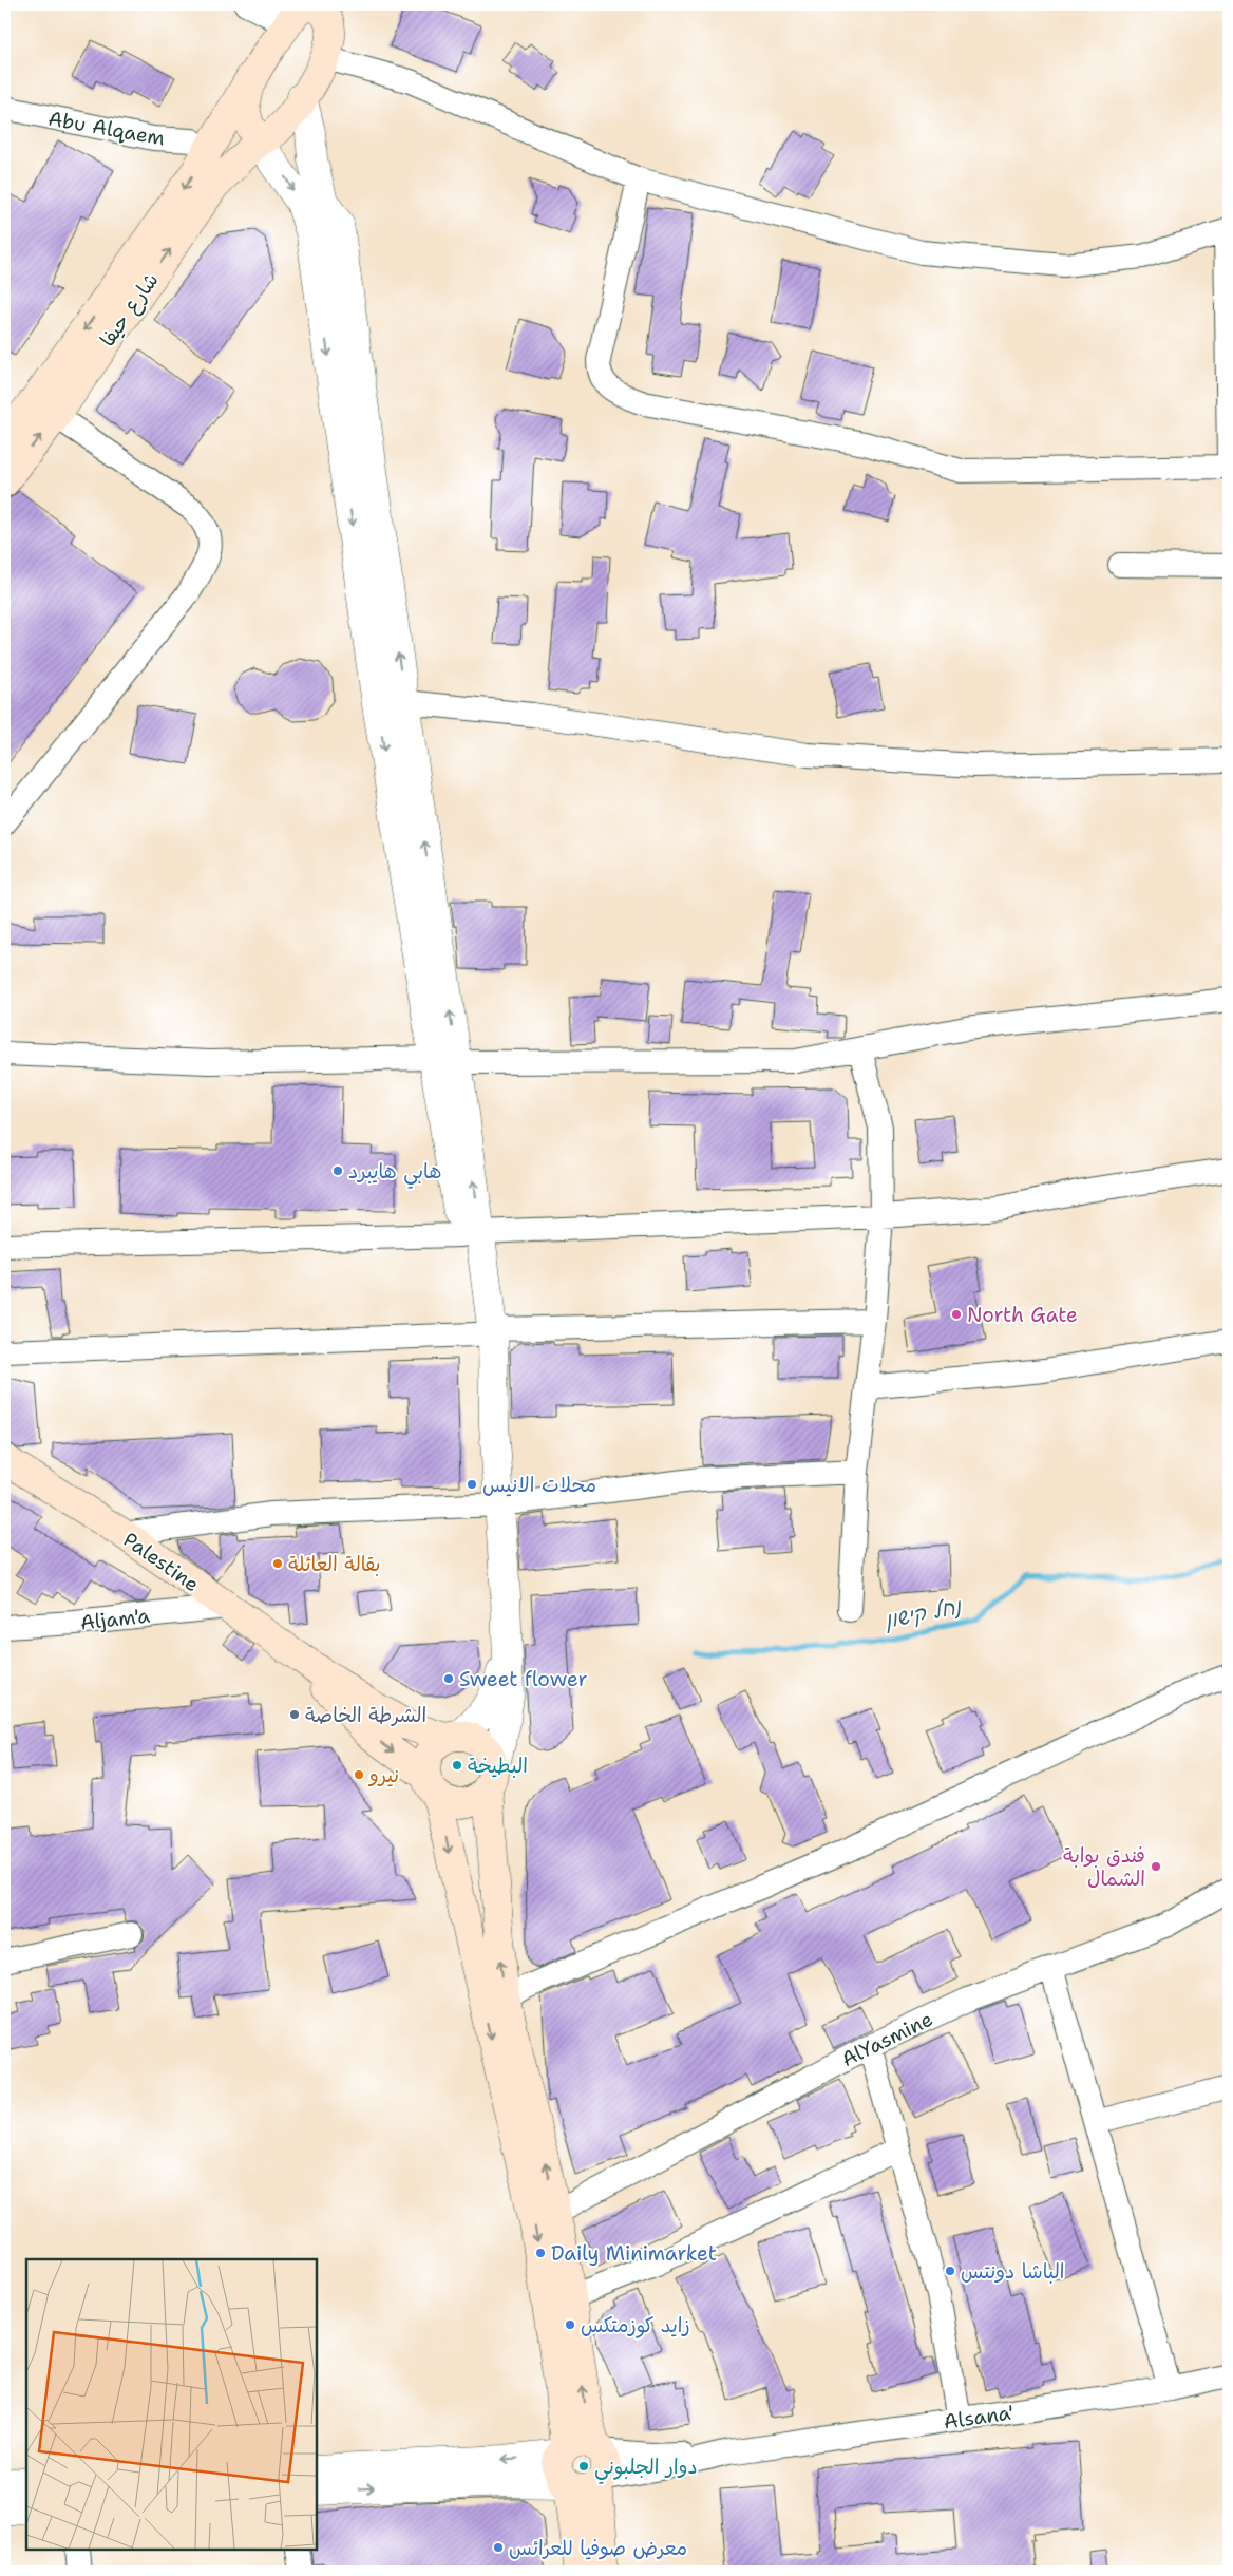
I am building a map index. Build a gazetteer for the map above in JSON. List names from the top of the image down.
{
  "streets": {
    "main road": ["شارع حيفا", "Palestine"],
    "street": [
      "Abu Alqaem",
      "Aljam'a",
      "AlYasmine",
      "Alsana'"
    ]
  },
  "crossings": [
    ["Palestine", "Aljam'a"]
  ],
  "water": ["נחל קישון"],
  "places": [
    "هابي هايبرد",
    "North Gate",
    "محلات الانيس",
    "بقالة العائلة",
    "Sweet flower",
    "الشرطة الخاصة",
    "البطيخة",
    "نيرو",
    "فندق بوابة الشمال",
    "Daily Minimarket",
    "الباشا دونتس",
    "زايد كوزمتكس",
    "دوار الجلبوني",
    "معرض صوفيا للعرائس"
  ]
}
